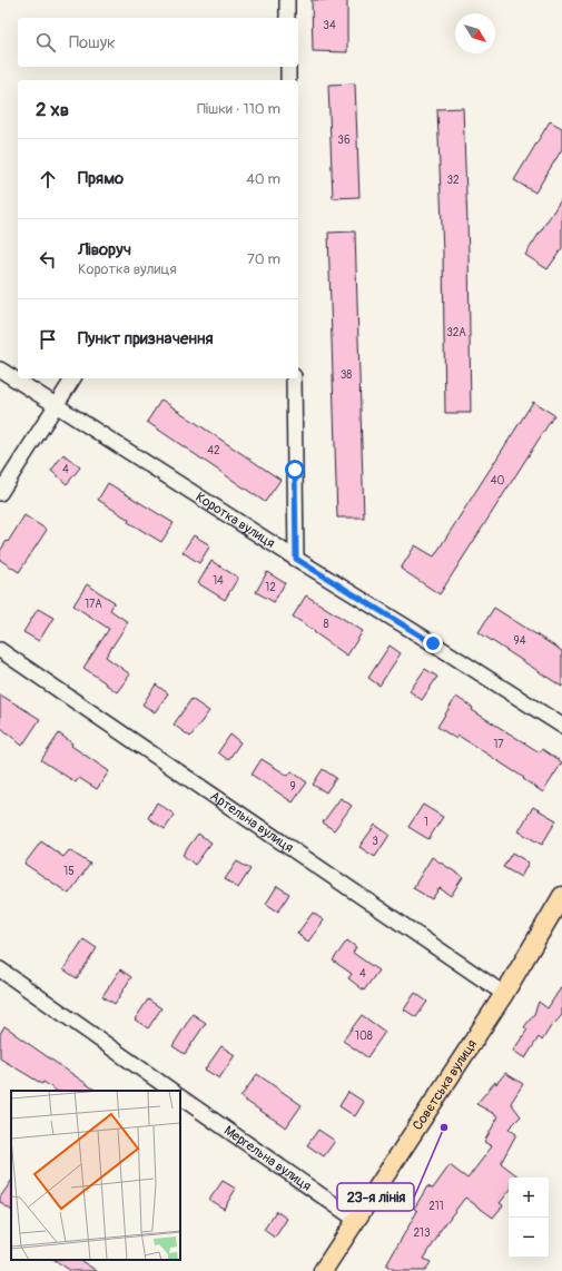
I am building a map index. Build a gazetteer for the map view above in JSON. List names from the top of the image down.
{
  "streets": {
    "main road": ["Совєтська вулиця"],
    "street": ["Коротка вулиця", "Артельна вулиця", "Мергельна вулиця"]
  },
  "crossings": [
    ["Артельна вулиця", "Совєтська вулиця"],
    ["Совєтська вулиця", "Мергельна вулиця"]
  ],
  "places": ["23-я лінія"],
  "house_numbers": [
    "34",
    "36",
    "32",
    "32А",
    "38",
    "42",
    "4",
    "40",
    "14",
    "12",
    "17А",
    "8",
    "94",
    "17",
    "9",
    "1",
    "3",
    "15",
    "4",
    "108",
    "211",
    "213"
  ],
  "north": "bottom right",
  "page": {
    "search": "Пошук",
    "heading": ["2 хв", "Пішки · 110 m"],
    "list": [
      ["Прямо", "40 m"],
      ["Ліворуч", "Коротка вулиця", "70 m"],
      "Пункт призначення"
    ],
    "map_buttons": ["+", "−"]
  }
}
